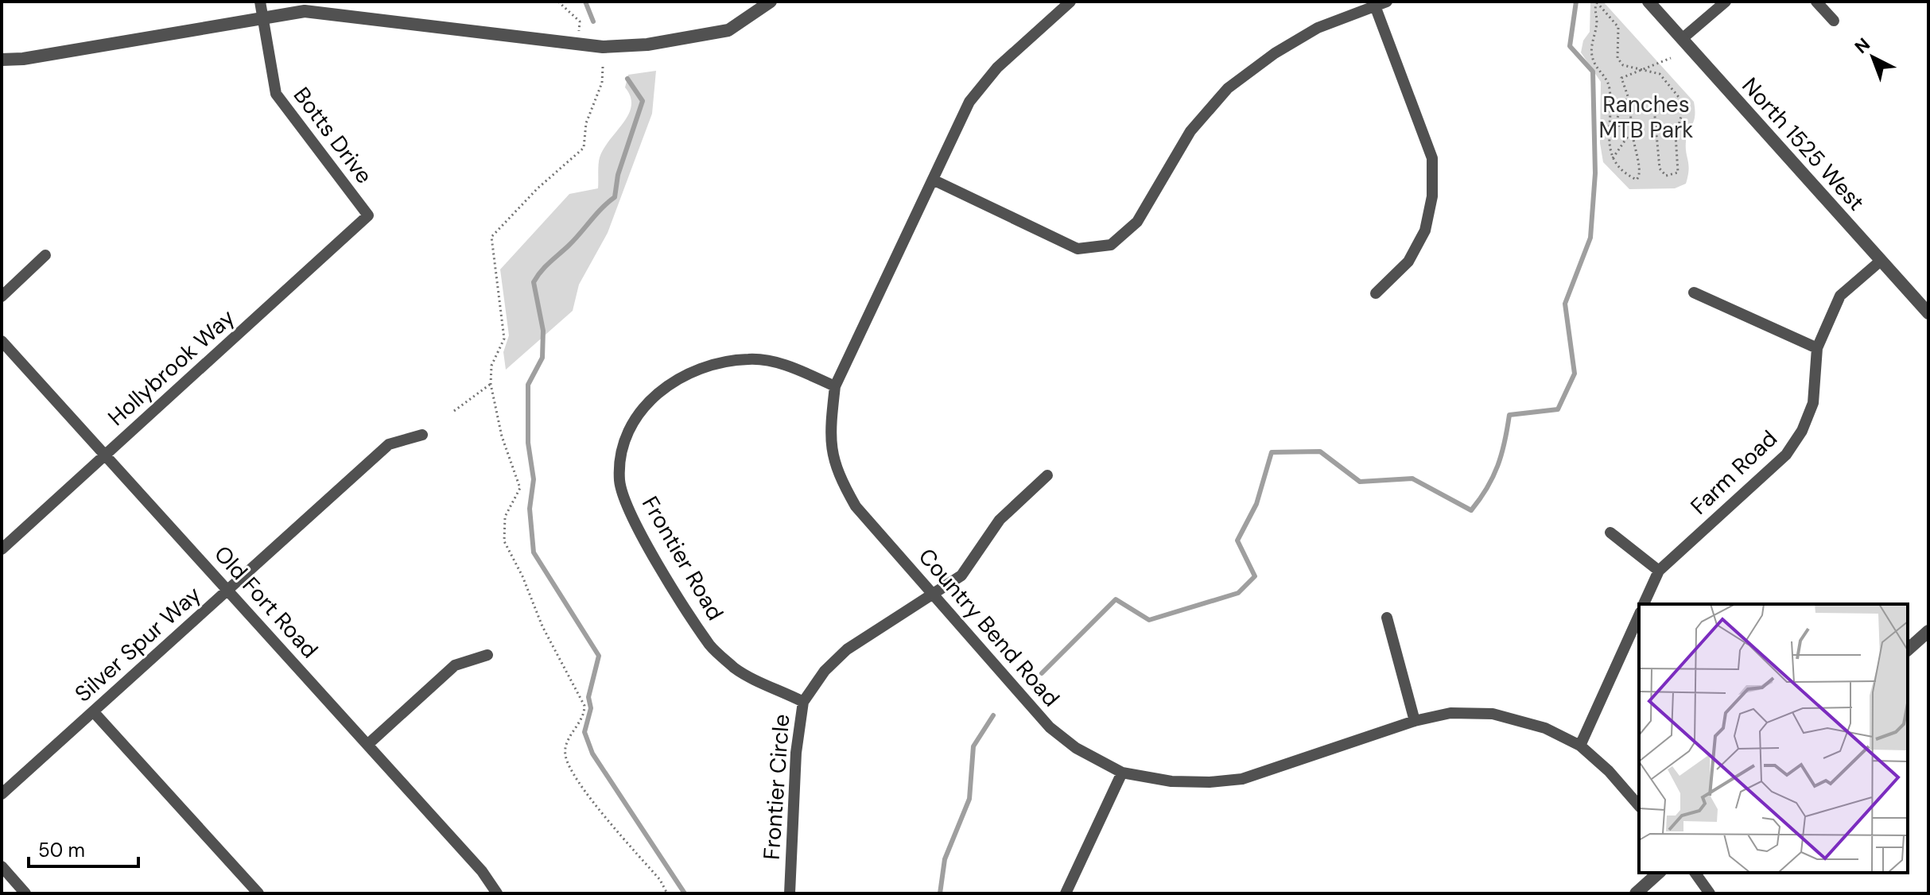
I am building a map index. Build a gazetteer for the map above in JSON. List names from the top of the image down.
{
  "streets": {
    "street": [
      "Botts Drive",
      "North 1525 West",
      "Hollybrook Way",
      "Farm Road",
      "Frontier Road",
      "Old Fort Road",
      "Country Bend Road",
      "Silver Spur Way",
      "Frontier Circle"
    ]
  },
  "crossings": [
    ["Botts Drive", "Hollybrook Way"],
    ["North 1525 West", "Farm Road"],
    ["Hollybrook Way", "Old Fort Road"],
    ["Frontier Road", "Country Bend Road"],
    ["Frontier Road", "Frontier Circle"],
    ["Old Fort Road", "Silver Spur Way"],
    ["Country Bend Road", "Frontier Circle"]
  ],
  "parks": ["Ranches MTB Park"],
  "scale_bar": "50 m",
  "north": "top left"
}
